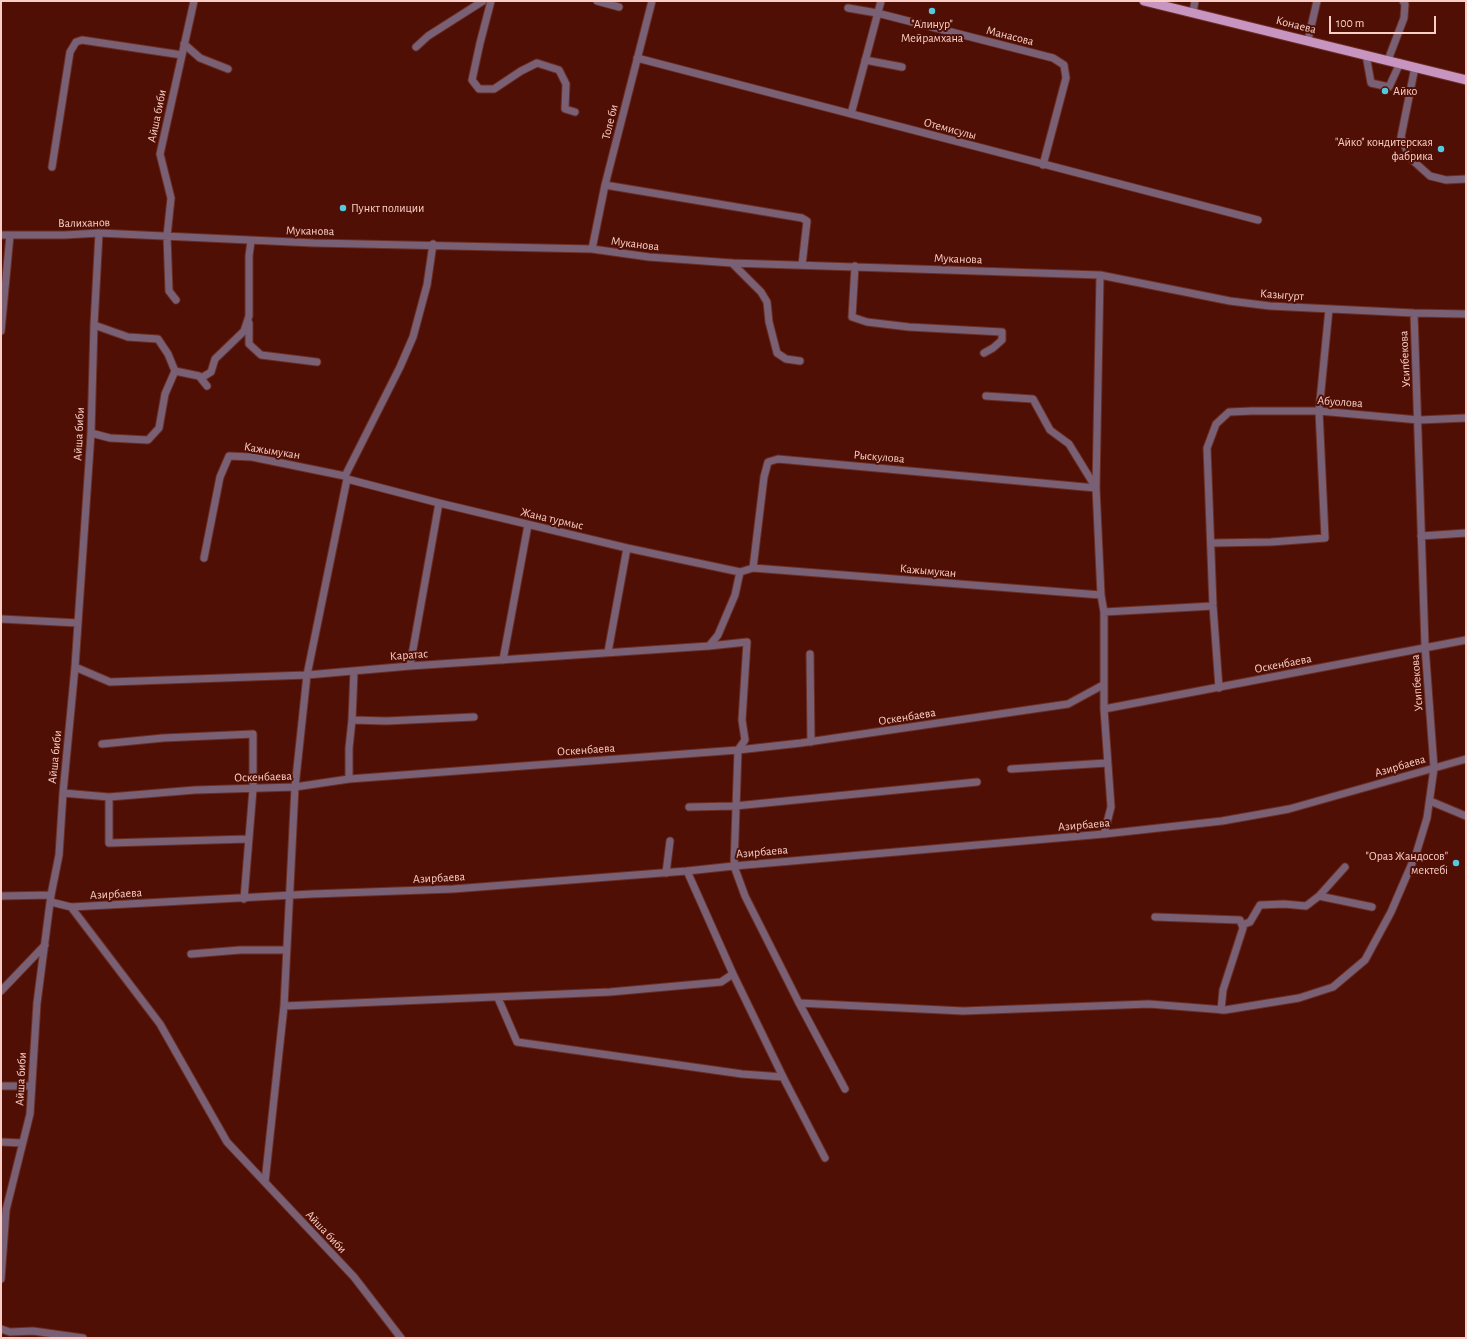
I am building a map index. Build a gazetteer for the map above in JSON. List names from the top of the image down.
{
  "streets": {
    "main road": ["Конаева"],
    "street": [
      "Манасова",
      "Айша биби",
      "Толе би",
      "Отемисулы",
      "Валиханов",
      "Муканова",
      "Казыгурт",
      "Усипбекова",
      "Абуолова",
      "Кажымукан",
      "Рыскулова",
      "Жана турмыс",
      "Каратас",
      "Оскенбаева",
      "Азирбаева"
    ]
  },
  "crossings": [
    ["Манасова", "Отемисулы"],
    ["Айша биби", "Валиханов"],
    ["Айша биби", "Муканова"],
    ["Айша биби", "Каратас"],
    ["Айша биби", "Оскенбаева"],
    ["Айша биби", "Азирбаева"],
    ["Толе би", "Отемисулы"],
    ["Толе би", "Муканова"],
    ["Валиханов", "Муканова"],
    ["Муканова", "Казыгурт"],
    ["Казыгурт", "Усипбекова"],
    ["Усипбекова", "Абуолова"],
    ["Усипбекова", "Оскенбаева"],
    ["Усипбекова", "Азирбаева"],
    ["Кажымукан", "Рыскулова"],
    ["Кажымукан", "Жана турмыс"],
    ["Рыскулова", "Жана турмыс"],
    ["Каратас", "Оскенбаева"]
  ],
  "places": [
    "\"Алинур\" Мейрамхана",
    "Айко",
    "\"Айко\" кондитерская фабрика",
    "Пункт полиции",
    "\"Ораз Жандосов\" мектебі"
  ],
  "scale_bar": "100 m"
}
